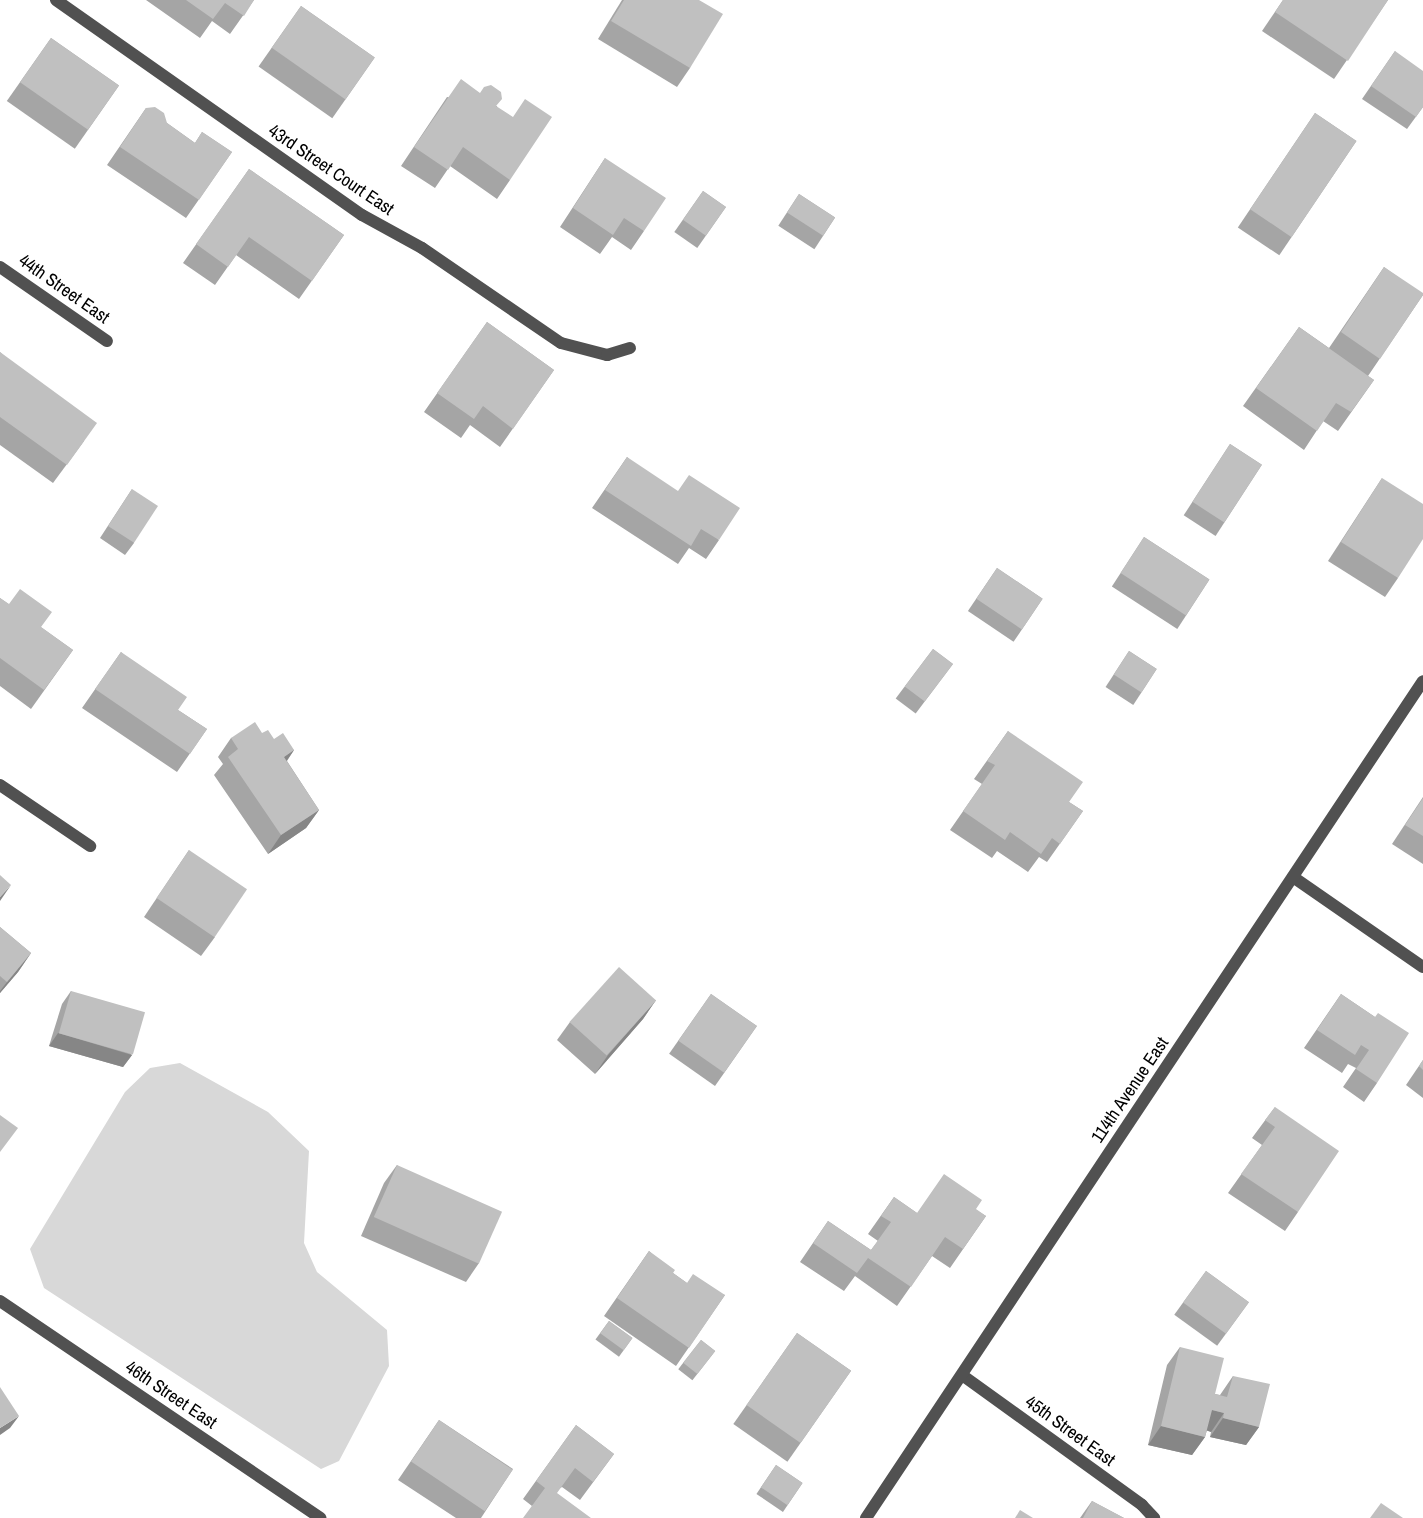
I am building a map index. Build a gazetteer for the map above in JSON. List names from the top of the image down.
{
  "streets": {
    "street": [
      "43rd Street Court East",
      "44th Street East",
      "114th Avenue East",
      "46th Street East",
      "45th Street East"
    ]
  },
  "crossings": [
    ["114th Avenue East", "45th Street East"]
  ]
}
